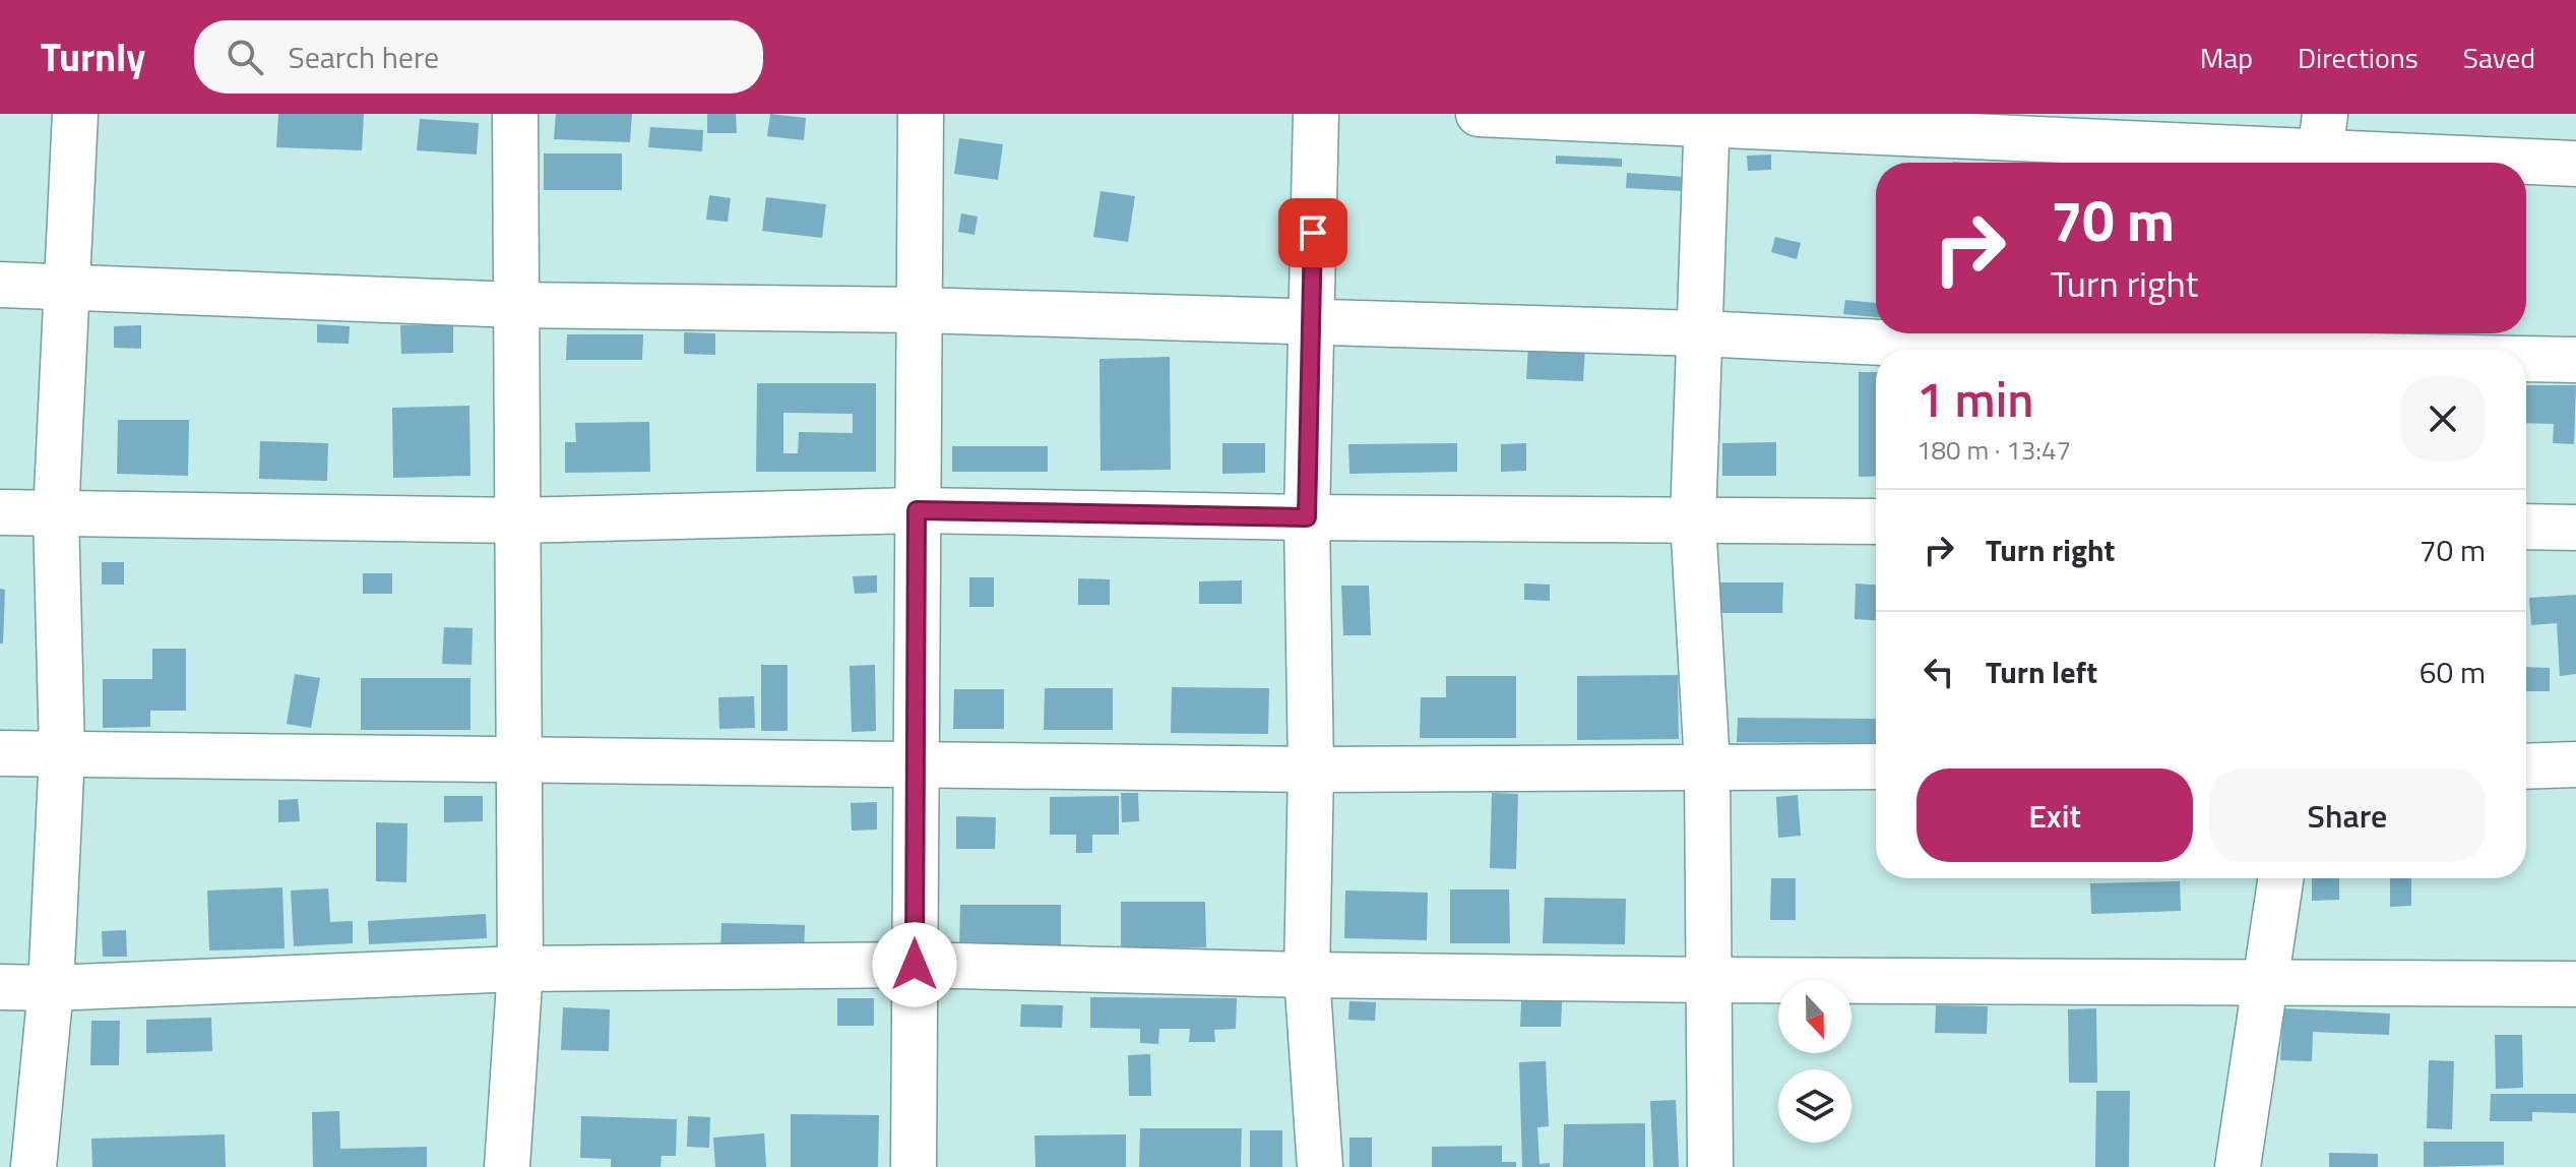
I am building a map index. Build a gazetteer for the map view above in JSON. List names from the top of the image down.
{
  "north": "bottom",
  "page": {
    "header": "Turnly",
    "search": "Search here",
    "nav": ["Map", "Directions", "Saved"],
    "turn": ["70 m", "Turn right"],
    "heading": ["1 min", "180 m · 13:47"],
    "list": [
      {
        "name": "Turn right",
        "value": "70 m"
      },
      {
        "name": "Turn left",
        "value": "60 m"
      }
    ],
    "buttons": ["Exit", "Share"]
  }
}
